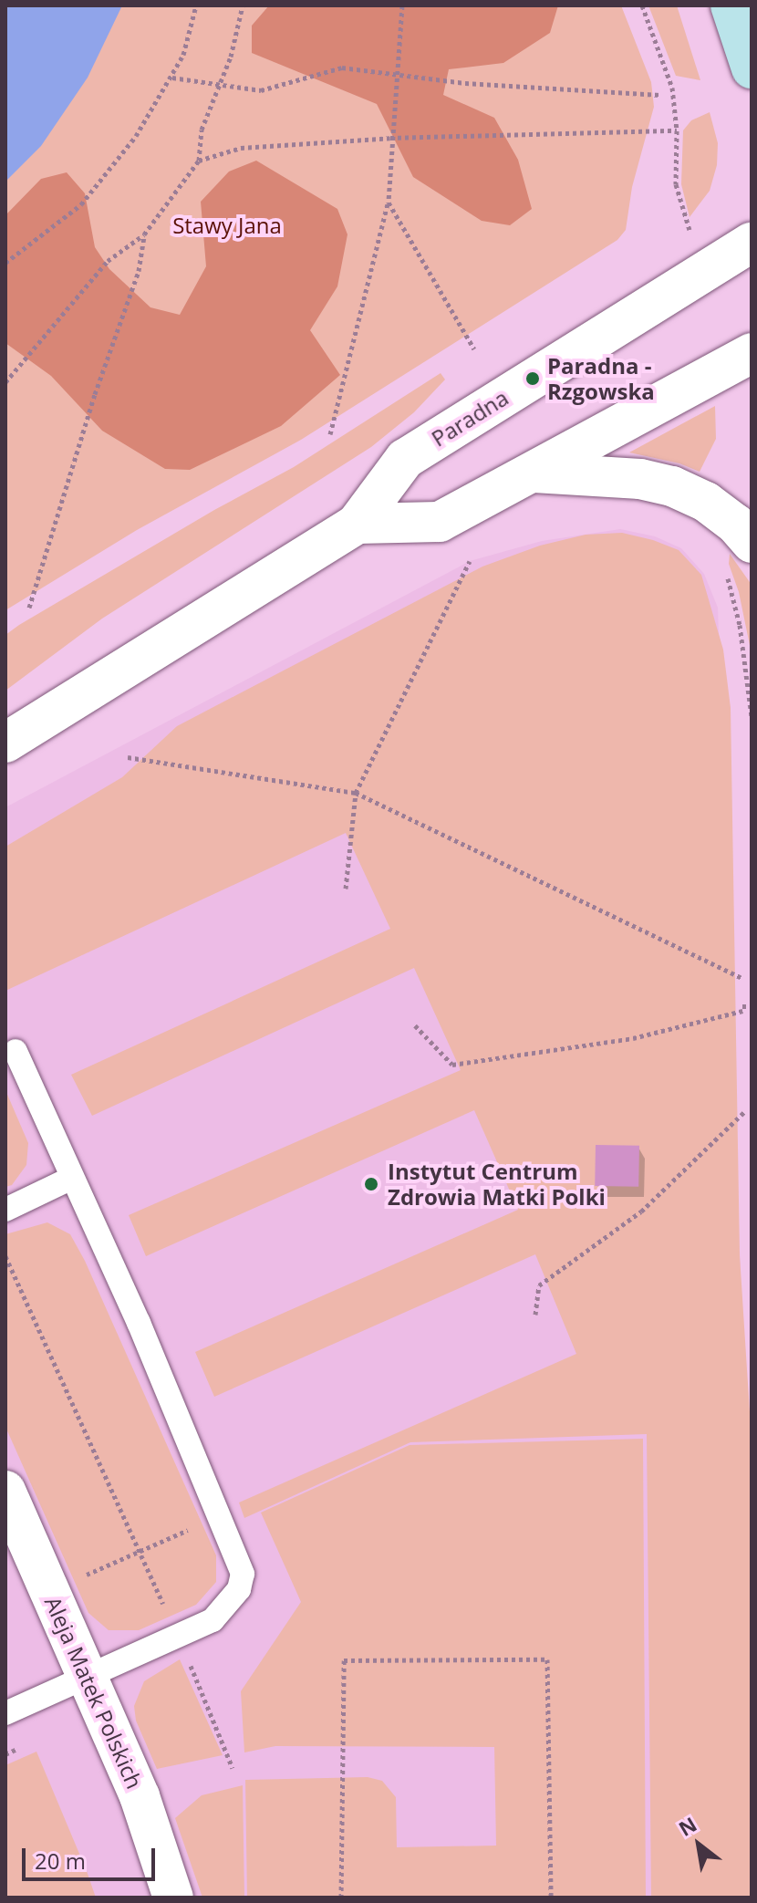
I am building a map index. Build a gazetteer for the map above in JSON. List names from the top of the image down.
{
  "streets": {
    "street": ["Paradna", "Aleja Matek Polskich"]
  },
  "parks": ["Stawy Jana"],
  "places": ["Paradna - Rzgowska", "Instytut Centrum Zdrowia Matki Polki"],
  "scale_bar": "20 m",
  "north": "top left"
}
